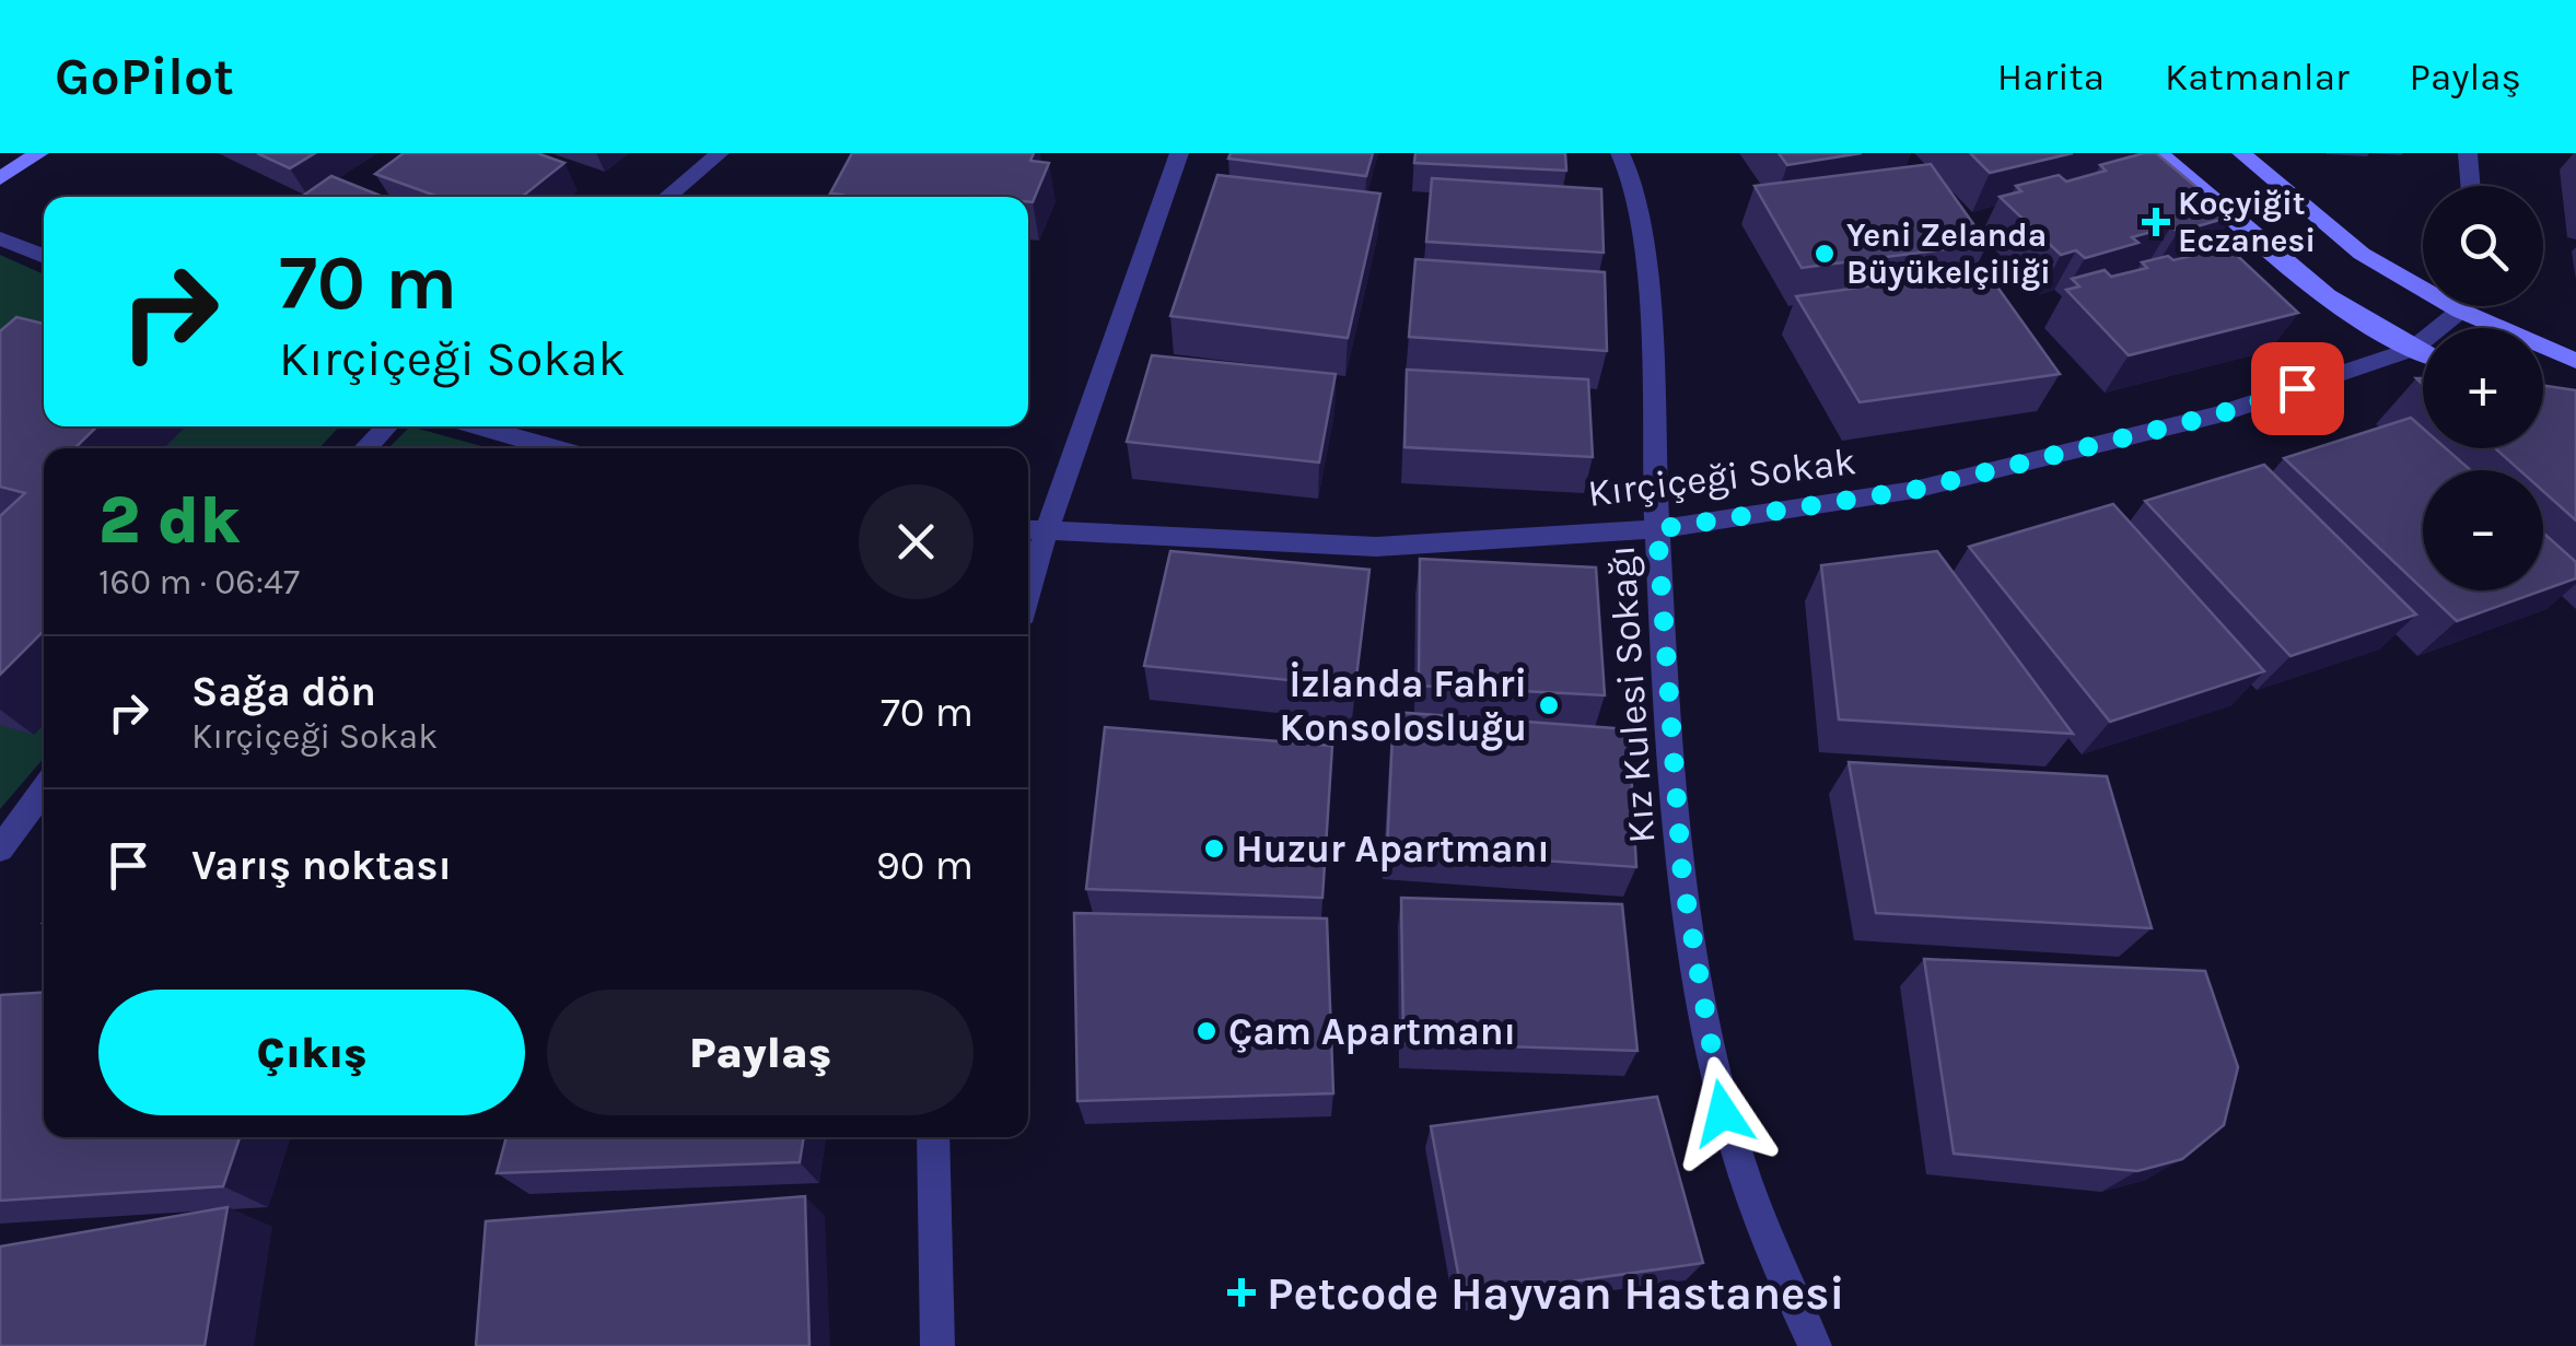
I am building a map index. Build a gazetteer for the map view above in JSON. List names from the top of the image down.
{
  "streets": {
    "street": ["Kırçiçeği Sokak", "Kız Kulesi Sokağı"]
  },
  "crossings": [
    ["Kırçiçeği Sokak", "Kız Kulesi Sokağı"]
  ],
  "places": {
    "health": ["Koçyiğit Eczanesi", "Petcode Hayvan Hastanesi"],
    "other": [
      "Yeni Zelanda Büyükelçiliği",
      "İzlanda Fahri Konsolosluğu",
      "Huzur Apartmanı",
      "Çam Apartmanı"
    ]
  },
  "page": {
    "header": "GoPilot",
    "nav": ["Harita", "Katmanlar", "Paylaş"],
    "map_buttons": ["+", "−"],
    "turn": ["70 m", "Kırçiçeği Sokak"],
    "heading": ["2 dk", "160 m · 06:47"],
    "list": [
      {
        "name": "Sağa dön",
        "note": "Kırçiçeği Sokak",
        "value": "70 m"
      },
      {
        "name": "Varış noktası",
        "value": "90 m"
      }
    ],
    "buttons": ["Çıkış", "Paylaş"]
  }
}
